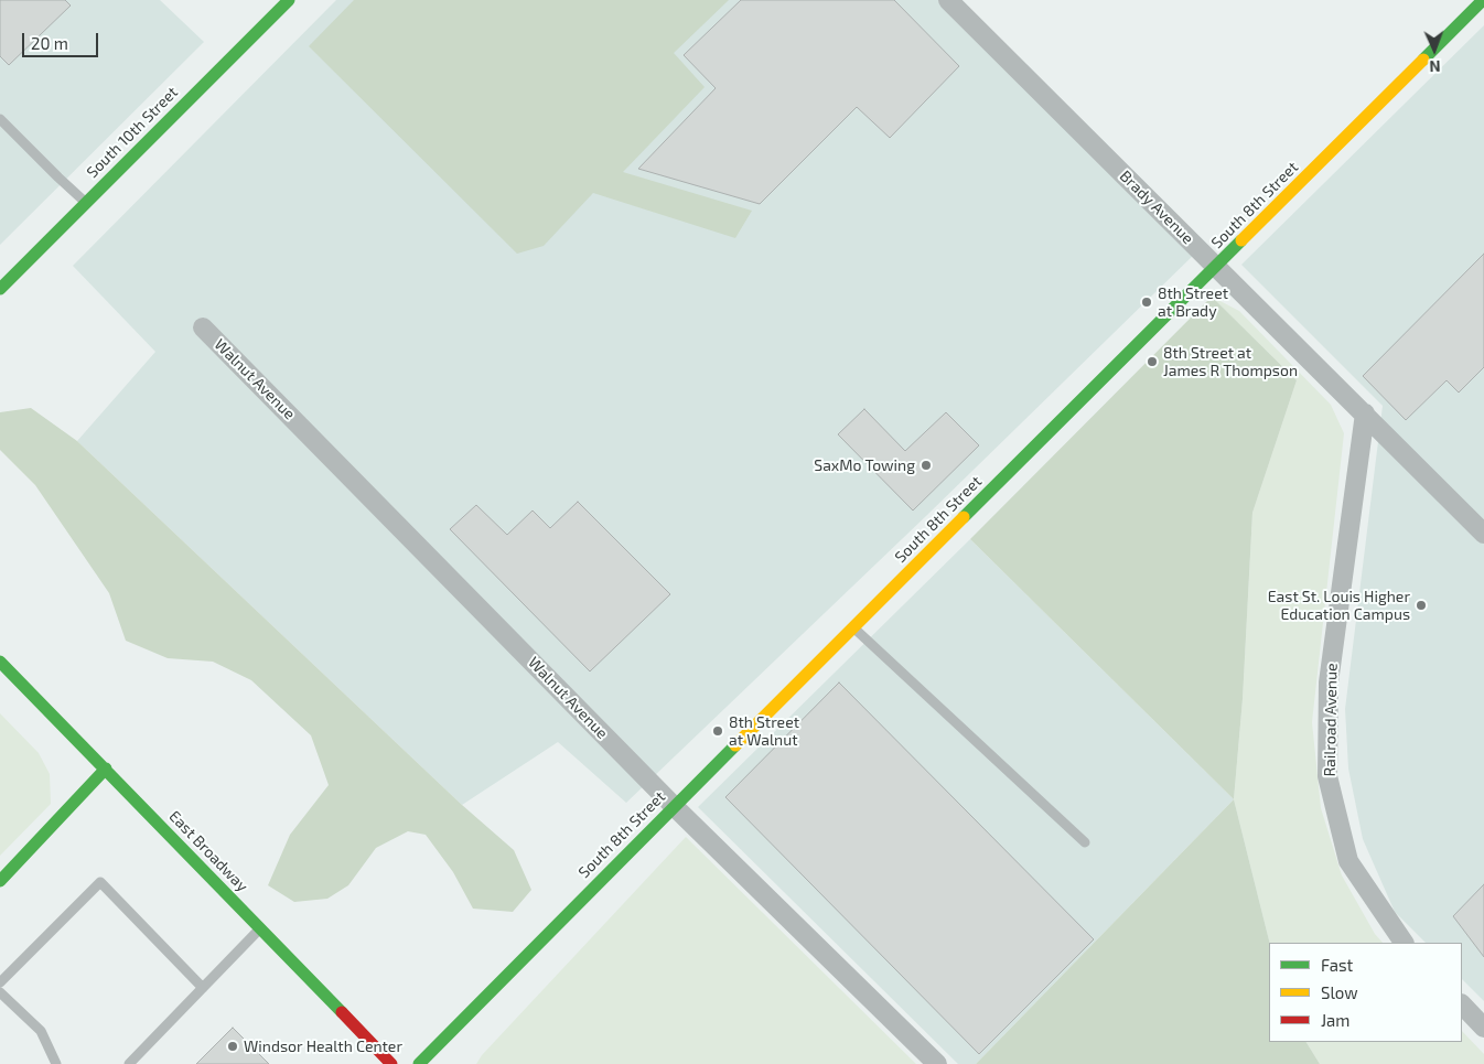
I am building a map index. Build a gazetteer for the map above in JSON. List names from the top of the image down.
{
  "streets": {
    "main road": ["South 10th Street", "South 8th Street", "East Broadway"],
    "street": ["Brady Avenue", "Walnut Avenue", "Railroad Avenue"]
  },
  "crossings": [
    ["South 8th Street", "Brady Avenue"],
    ["South 8th Street", "Walnut Avenue"],
    ["Brady Avenue", "Railroad Avenue"]
  ],
  "places": [
    "8th Street at Brady",
    "8th Street at James R Thompson",
    "SaxMo Towing",
    "East St. Louis Higher Education Campus",
    "8th Street at Walnut",
    "Windsor Health Center"
  ],
  "legend": ["Fast", "Slow", "Jam"],
  "scale_bar": "20 m",
  "north": "bottom"
}
